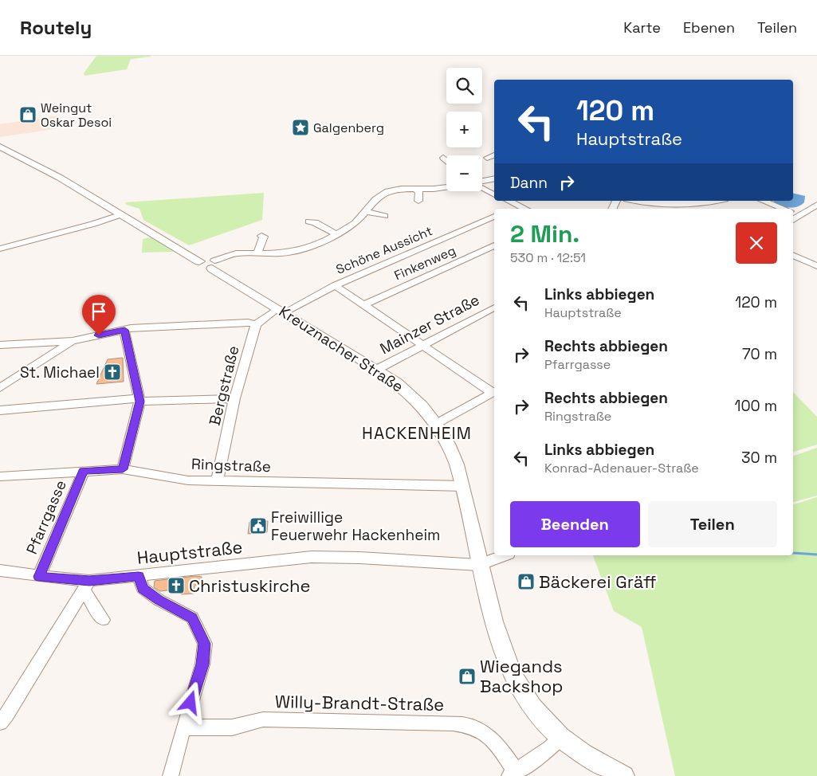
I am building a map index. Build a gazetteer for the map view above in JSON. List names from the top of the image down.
{
  "streets": {
    "main road": ["Kreuznacher Straße"],
    "street": [
      "Schöne Aussicht",
      "Finkenweg",
      "Mainzer Straße",
      "Bergstraße",
      "Ringstraße",
      "Pfarrgasse",
      "Hauptstraße",
      "Willy-Brandt-Straße"
    ]
  },
  "crossings": [
    ["Schöne Aussicht", "Kreuznacher Straße"],
    ["Mainzer Straße", "Kreuznacher Straße"],
    ["Kreuznacher Straße", "Ringstraße"],
    ["Kreuznacher Straße", "Hauptstraße"],
    ["Bergstraße", "Ringstraße"],
    ["Ringstraße", "Pfarrgasse"],
    ["Pfarrgasse", "Hauptstraße"]
  ],
  "districts": ["HACKENHEIM"],
  "places": {
    "shop": ["Weingut Oskar Desoi", "Bäckerei Gräff", "Wiegands Backshop"],
    "place": ["Galgenberg"],
    "church": ["St. Michael", "Christuskirche"],
    "public building": ["Freiwillige Feuerwehr Hackenheim"]
  },
  "page": {
    "header": "Routely",
    "nav": ["Karte", "Ebenen", "Teilen"],
    "map_buttons": ["+", "−"],
    "turn": ["120 m", "Hauptstraße"],
    "then": "Dann",
    "heading": ["2 Min.", "530 m · 12:51"],
    "list": [
      {
        "name": "Links abbiegen",
        "note": "Hauptstraße",
        "value": "120 m"
      },
      {
        "name": "Rechts abbiegen",
        "note": "Pfarrgasse",
        "value": "70 m"
      },
      {
        "name": "Rechts abbiegen",
        "note": "Ringstraße",
        "value": "100 m"
      },
      {
        "name": "Links abbiegen",
        "note": "Konrad-Adenauer-Straße",
        "value": "30 m"
      }
    ],
    "buttons": ["Beenden", "Teilen"]
  }
}
